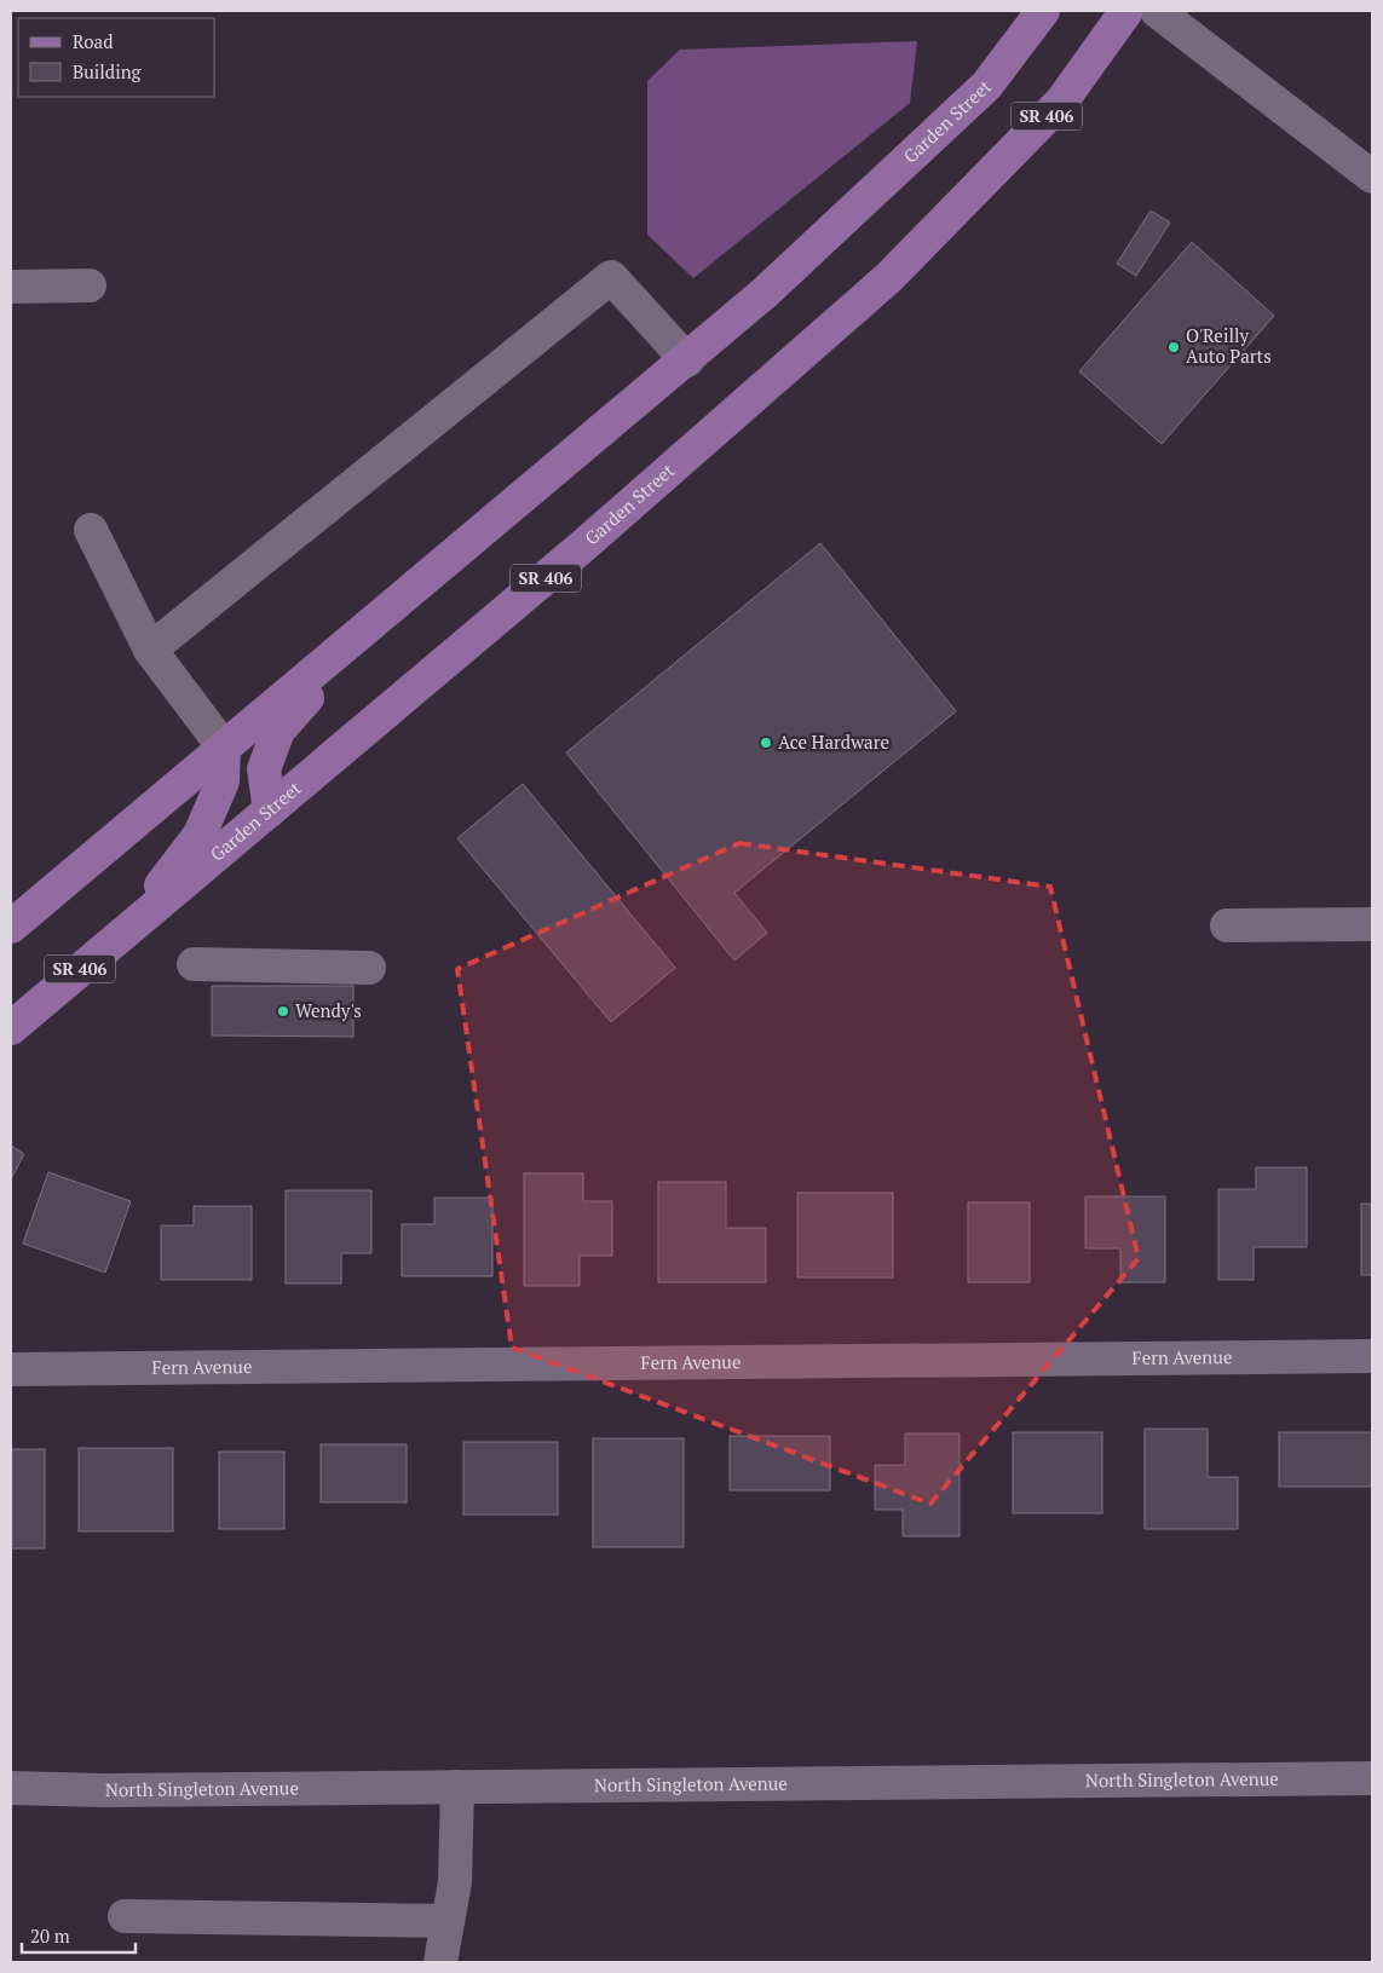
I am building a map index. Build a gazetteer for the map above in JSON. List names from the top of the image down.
{
  "streets": {
    "main road": ["SR 406", "Garden Street"],
    "street": ["Fern Avenue", "North Singleton Avenue"]
  },
  "places": ["O'Reilly Auto Parts", "Ace Hardware", "Wendy's"],
  "legend": ["Road", "Building"],
  "scale_bar": "20 m"
}
